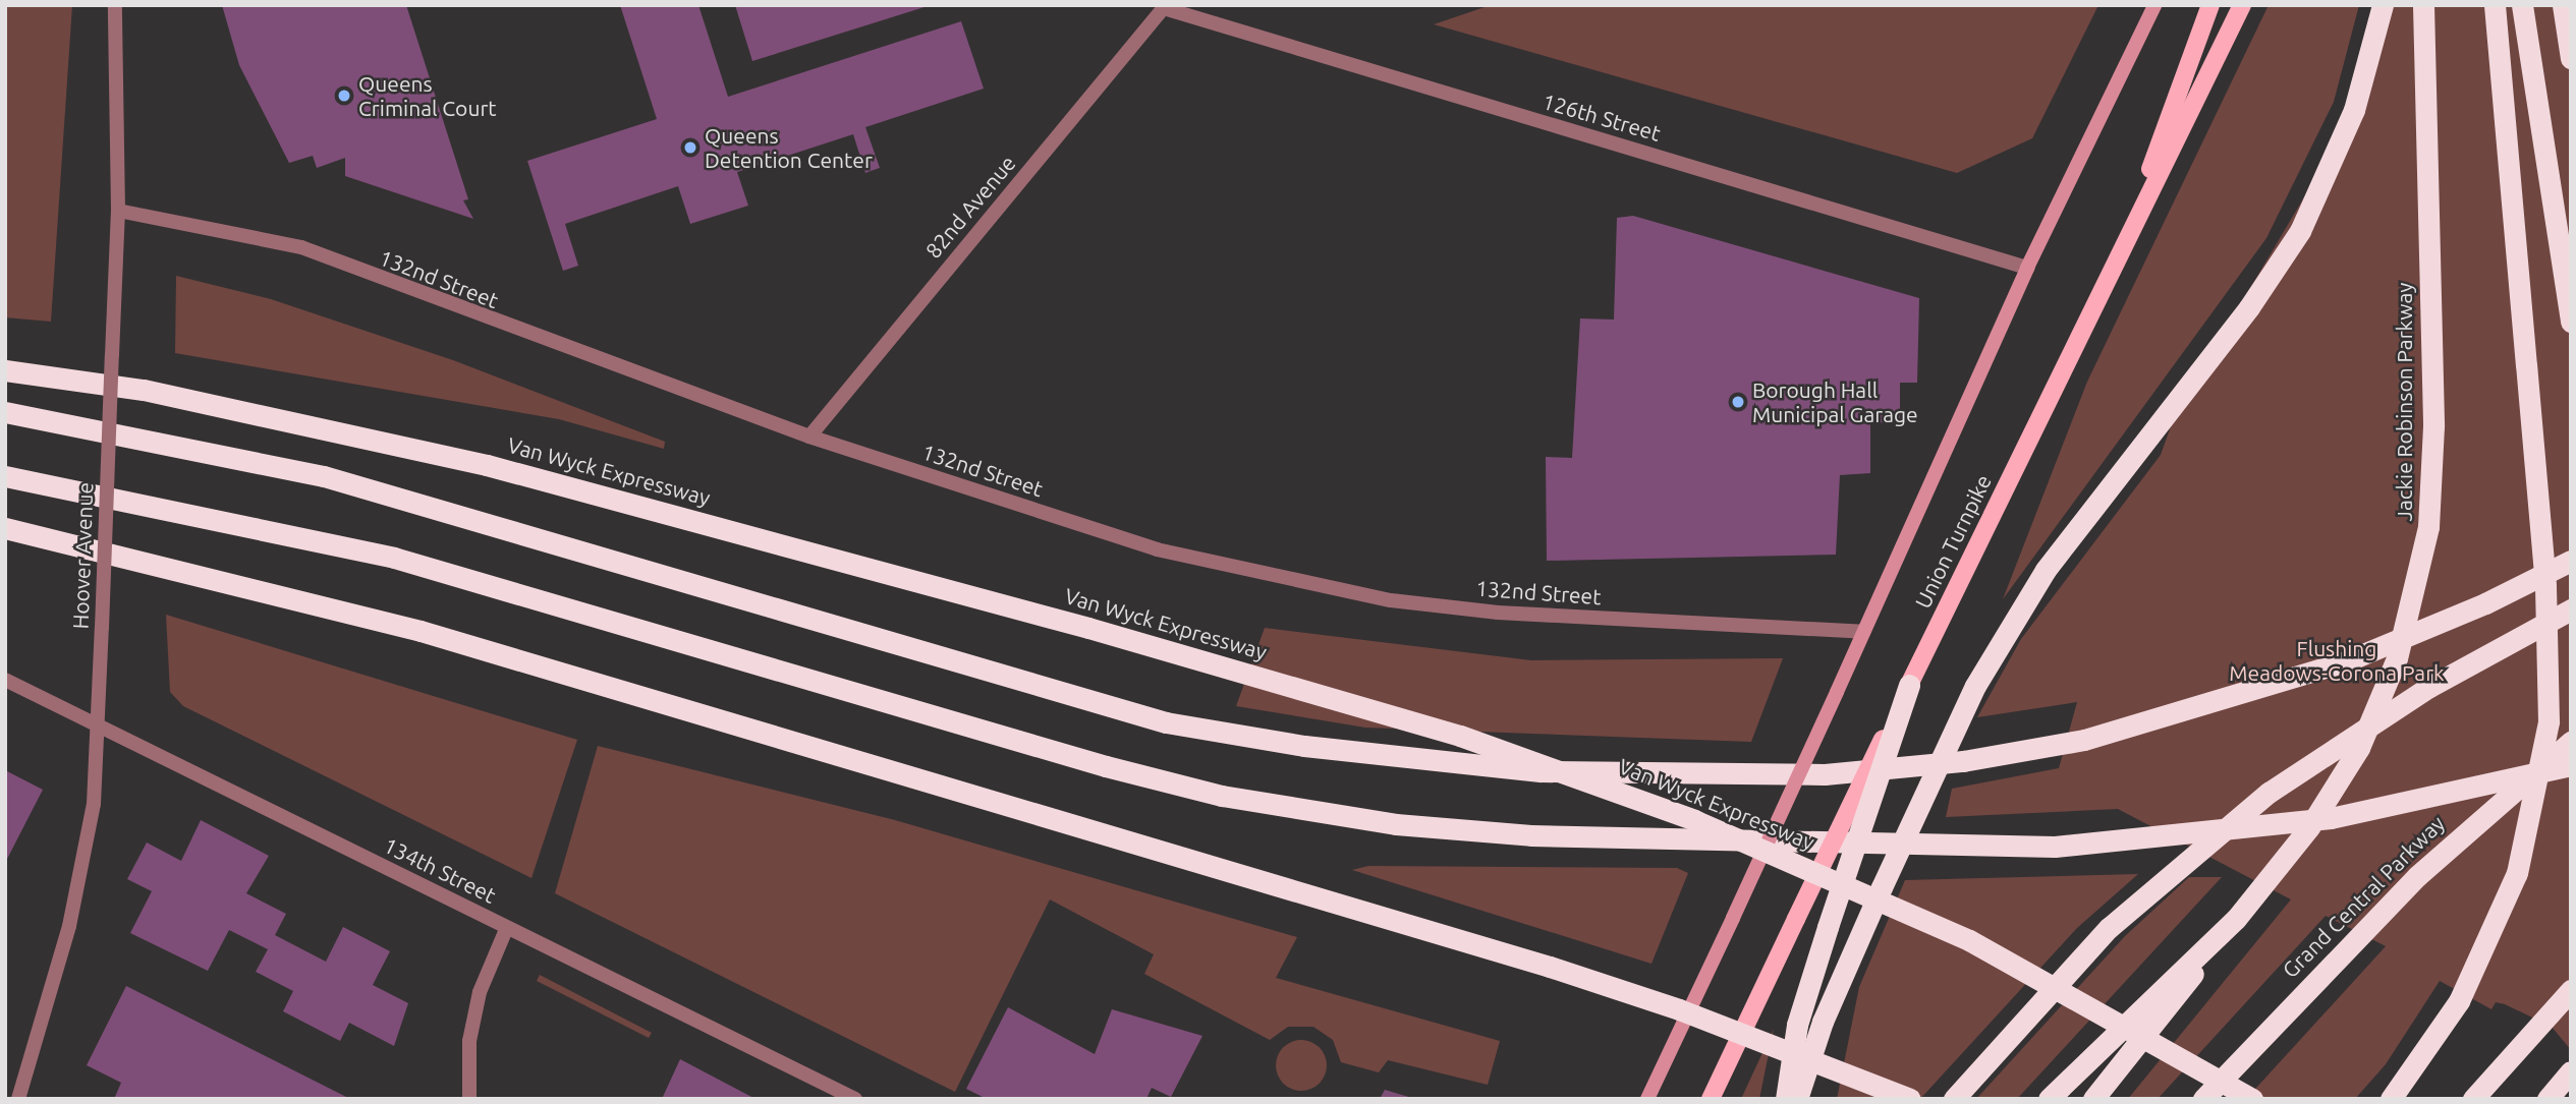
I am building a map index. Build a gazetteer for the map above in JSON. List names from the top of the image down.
{
  "streets": {
    "highway": ["Jackie Robinson Parkway", "Van Wyck Expressway", "Grand Central Parkway"],
    "main road": ["Union Turnpike"],
    "street": [
      "126th Street",
      "82nd Avenue",
      "132nd Street",
      "Hoover Avenue",
      "134th Street"
    ]
  },
  "crossings": [
    ["126th Street", "82nd Avenue"],
    ["126th Street", "Union Turnpike"],
    ["82nd Avenue", "132nd Street"],
    ["132nd Street", "Union Turnpike"],
    ["132nd Street", "Hoover Avenue"],
    ["Hoover Avenue", "134th Street"]
  ],
  "parks": ["Flushing Meadows-Corona Park"],
  "places": ["Queens Criminal Court", "Queens Detention Center", "Borough Hall Municipal Garage"]
}
